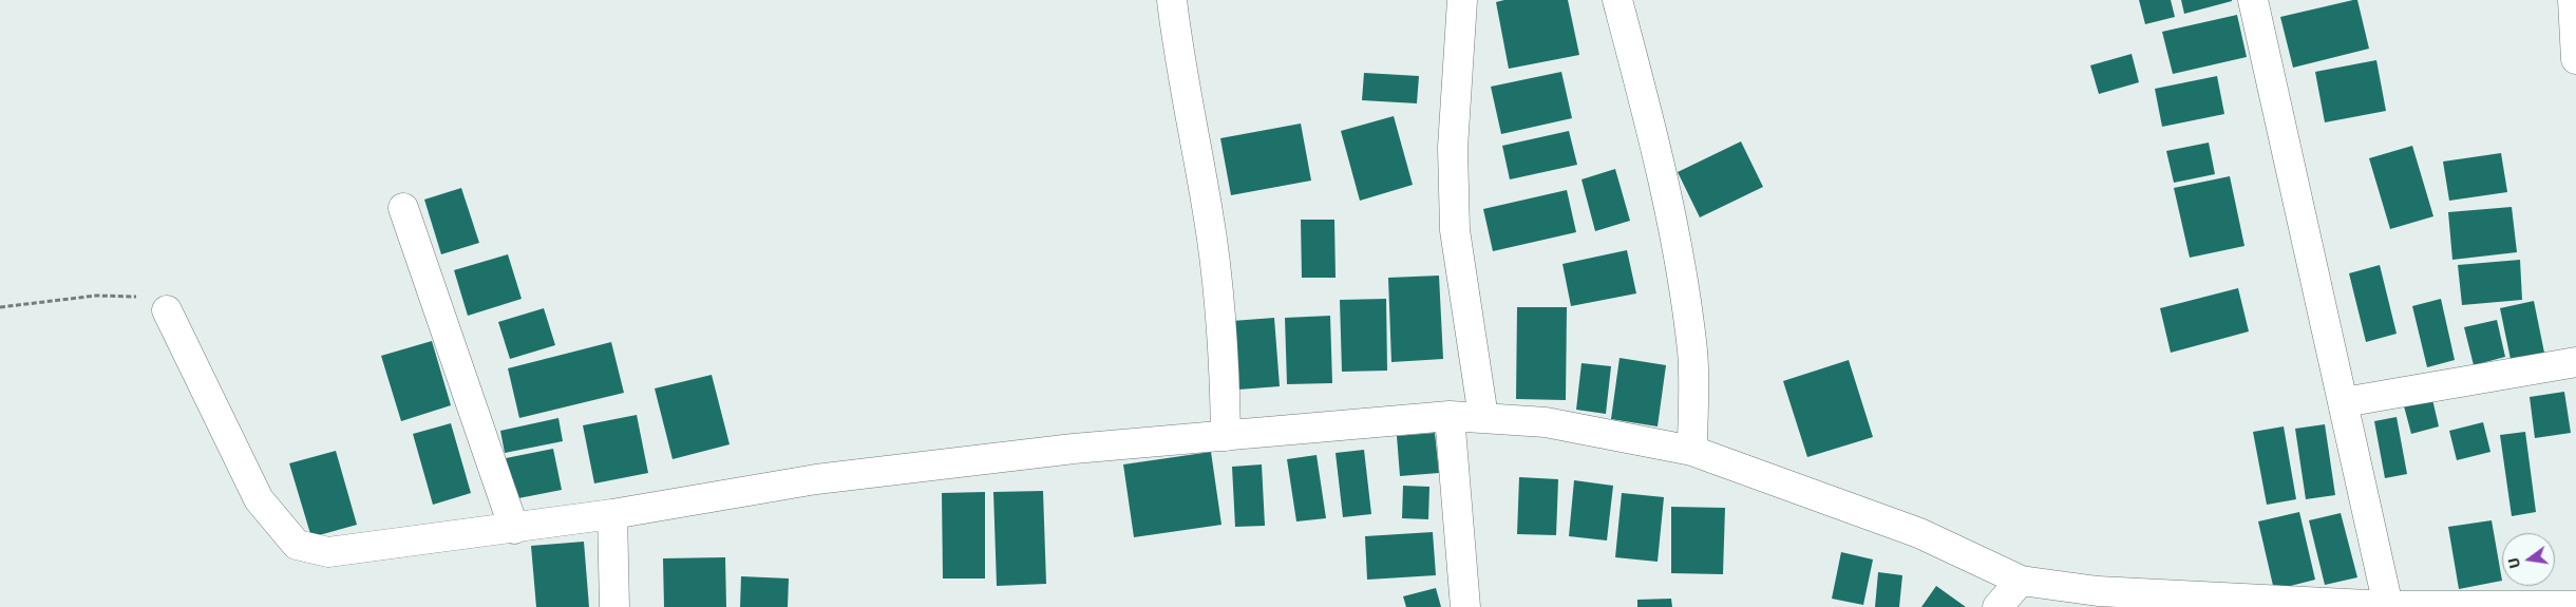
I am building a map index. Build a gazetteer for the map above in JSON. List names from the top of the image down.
{
  "north": "left"
}
